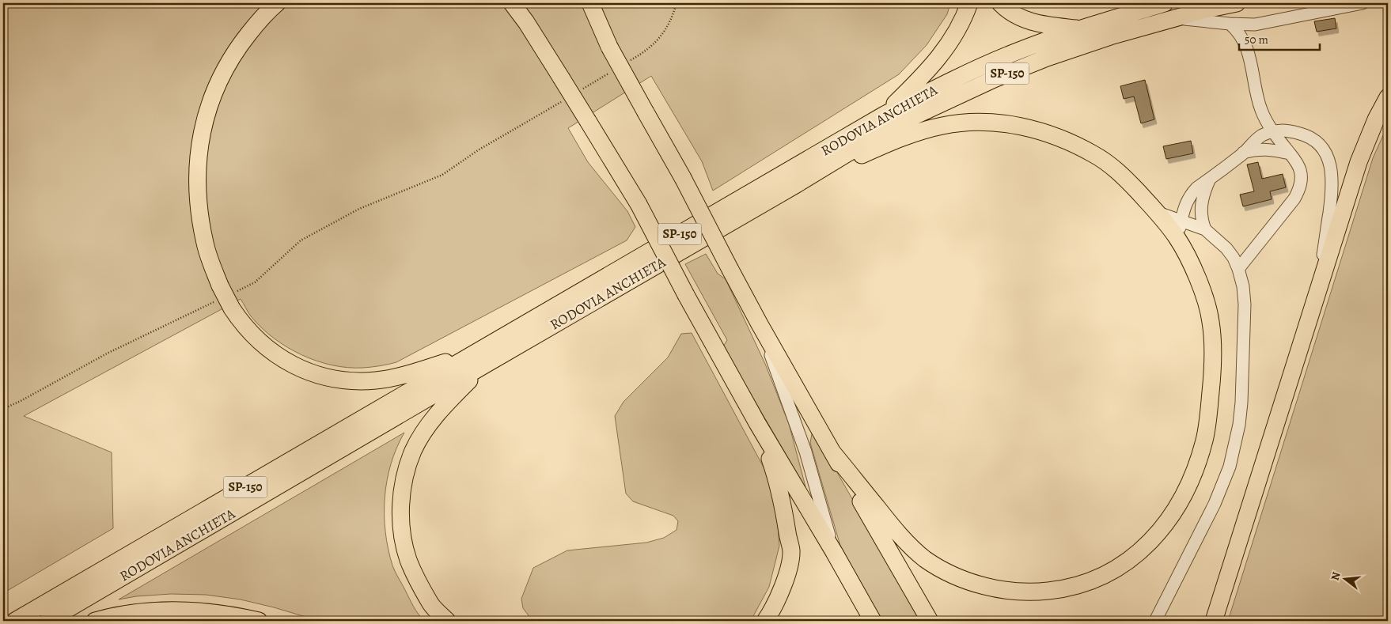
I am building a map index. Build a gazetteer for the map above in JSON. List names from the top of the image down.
{
  "streets": {
    "highway": ["SP-150", "RODOVIA ANCHIETA"]
  },
  "scale_bar": "50 m",
  "north": "left"
}
